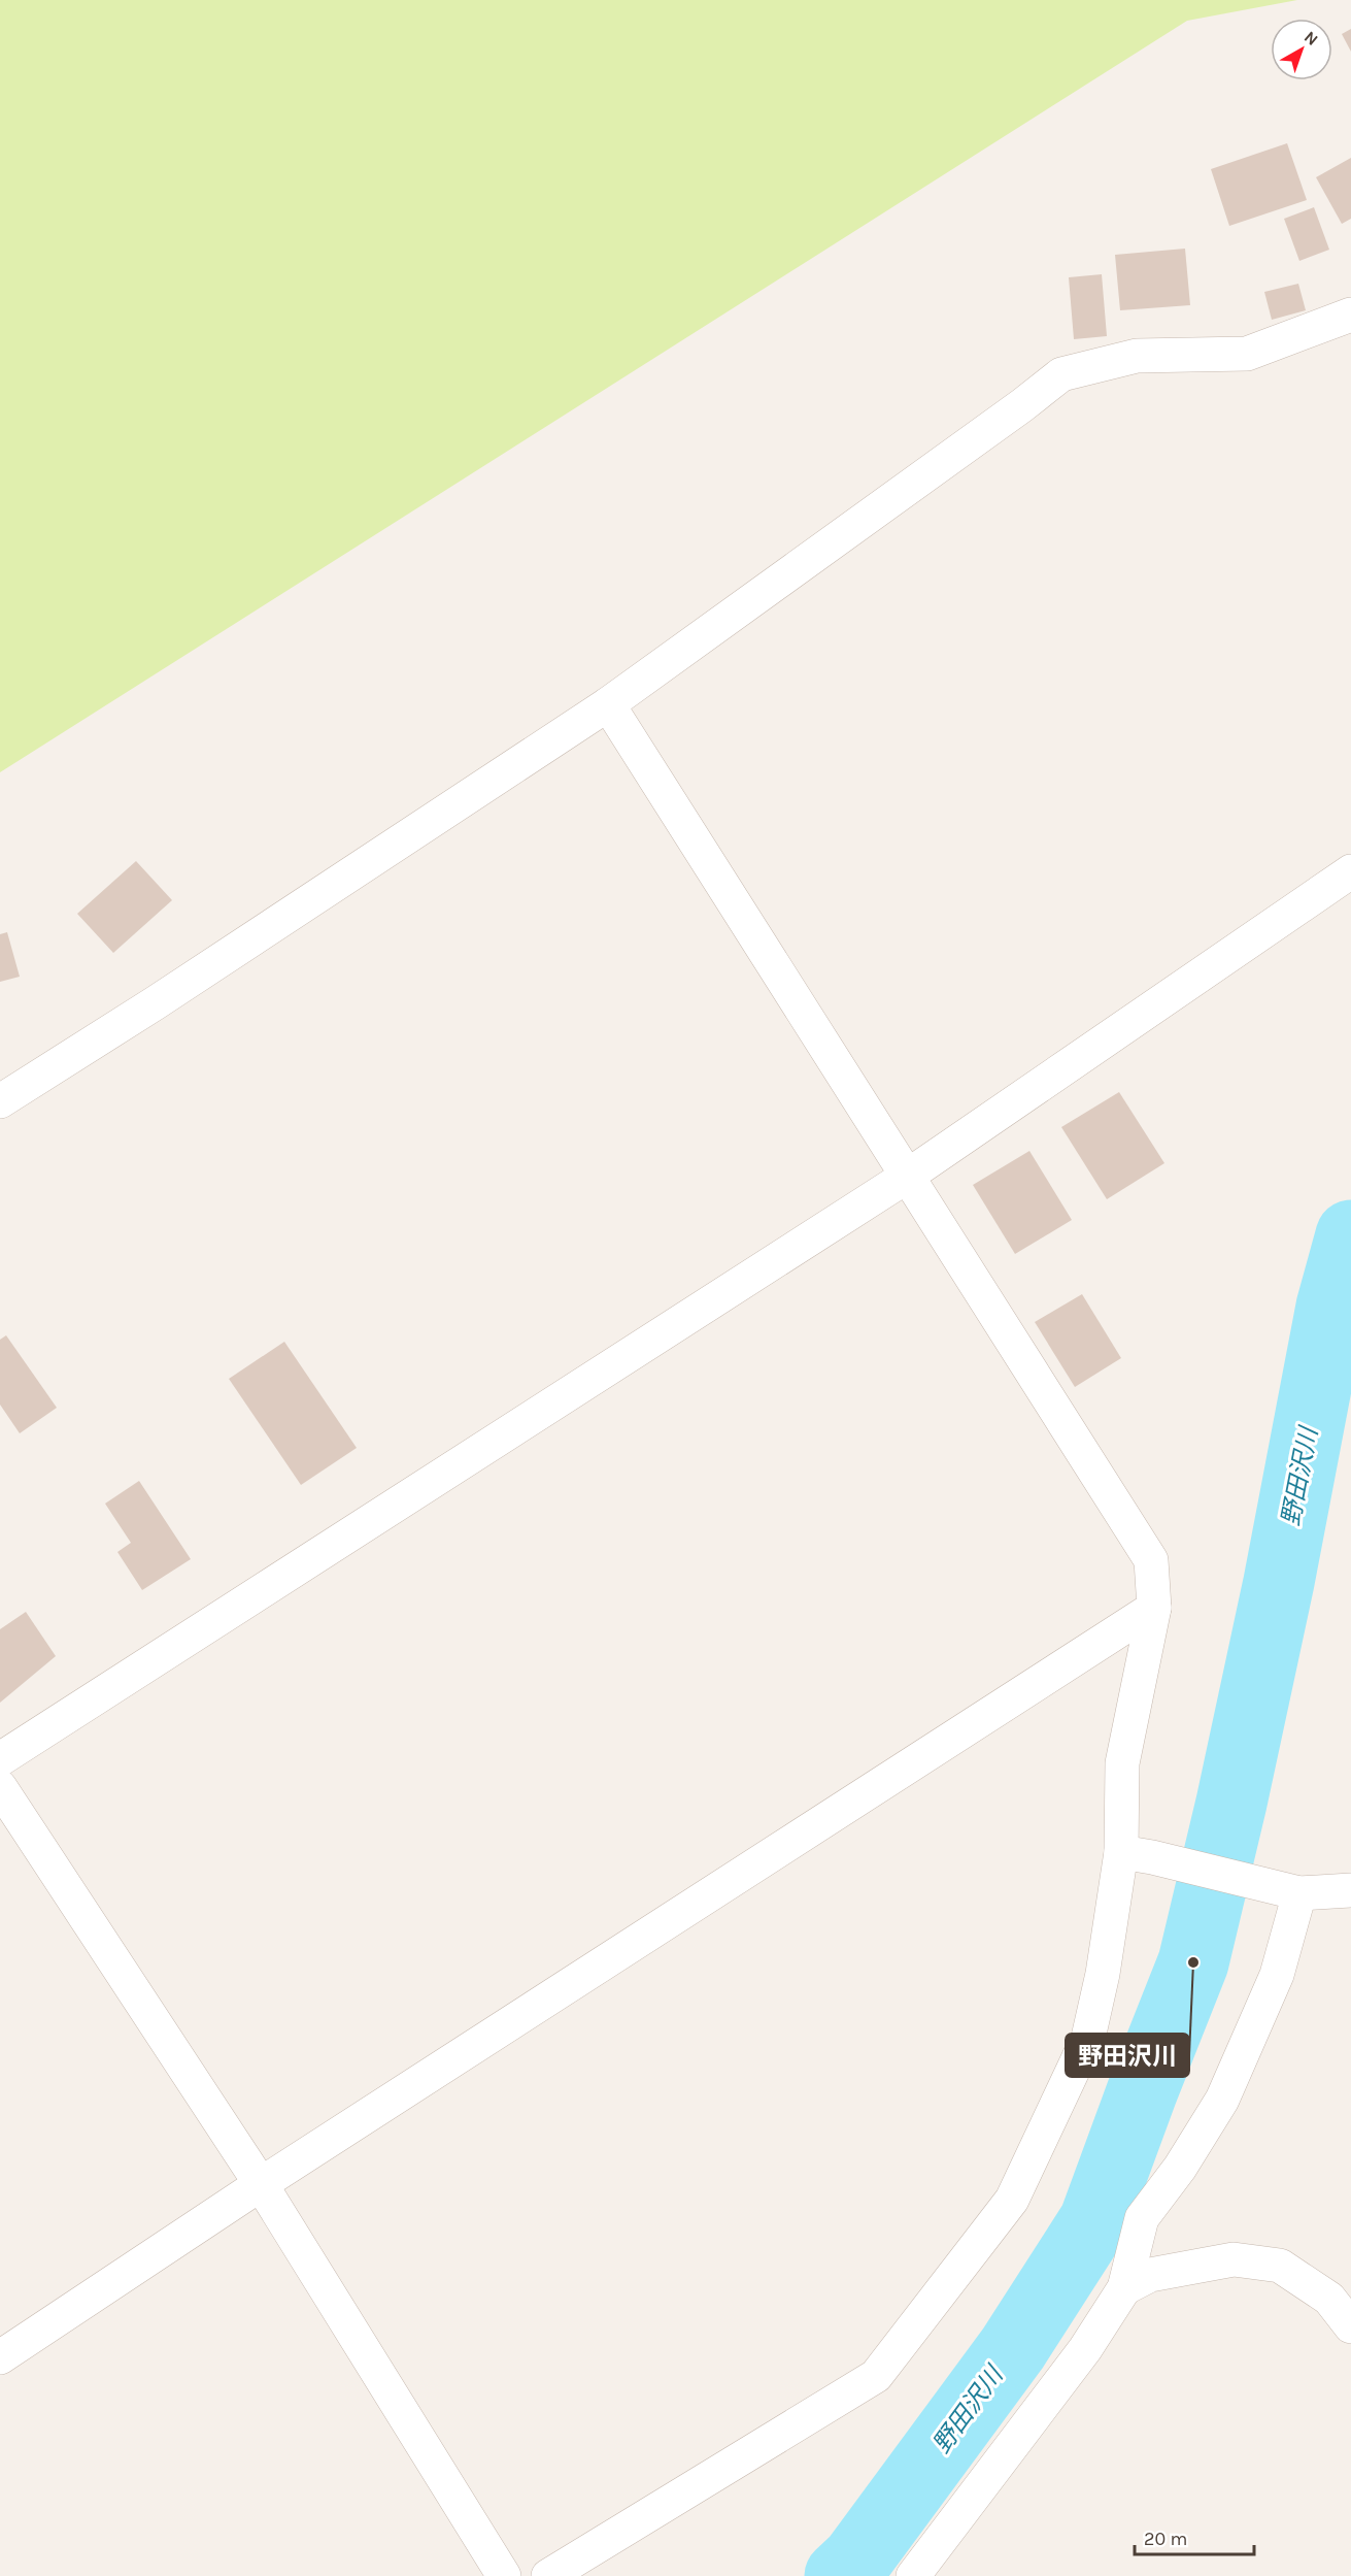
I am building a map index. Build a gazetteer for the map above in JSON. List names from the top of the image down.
{
  "water": ["野田沢川"],
  "places": ["野田沢川"],
  "scale_bar": "20 m",
  "north": "top right"
}
